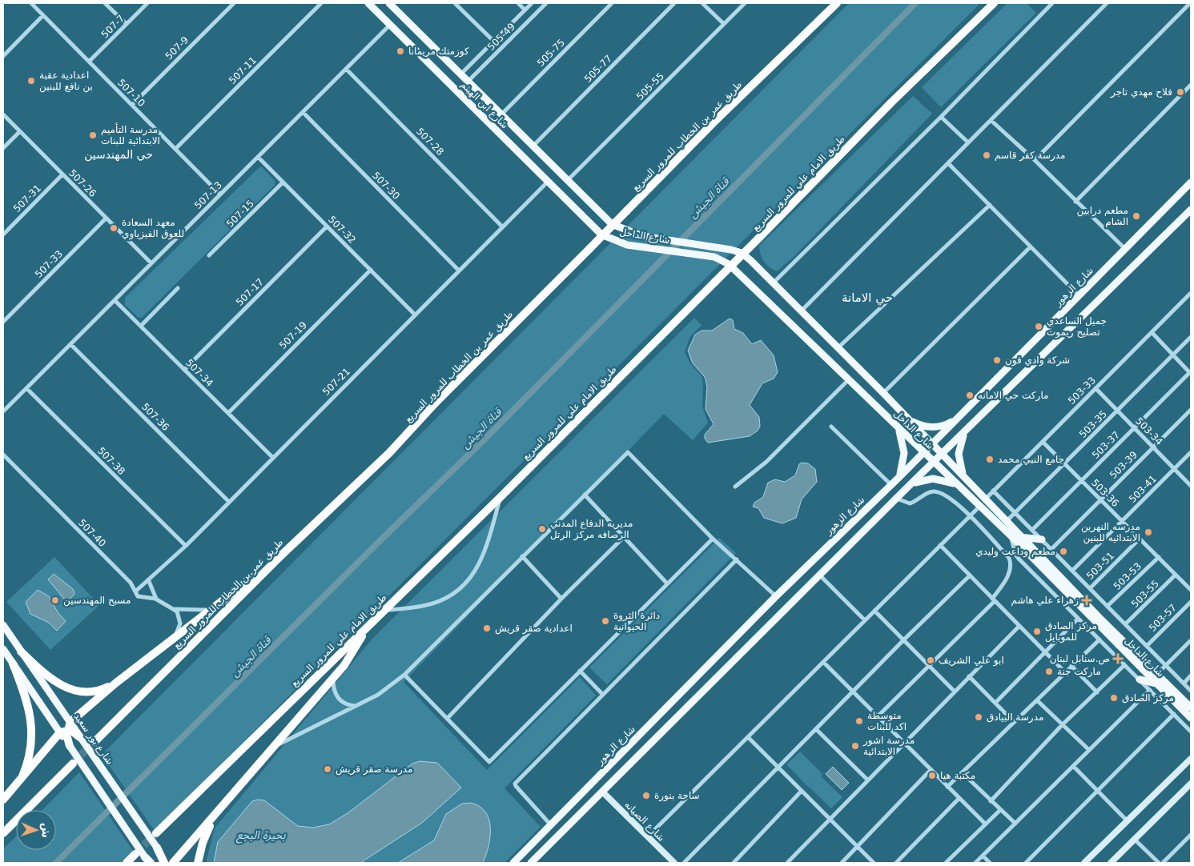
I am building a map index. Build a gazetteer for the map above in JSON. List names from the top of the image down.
{
  "streets": {
    "highway": ["طريق عمر بن الخطاب للمرور السريع", "طريق الامام علي للمرور السريع"],
    "main road": [
      "شارع ابن الهيثم",
      "شارع الداخل",
      "شارع الزهور",
      "شارع بور سعيد"
    ],
    "street": [
      "507-7",
      "505-49",
      "507-9",
      "505-75",
      "505-77",
      "507-11",
      "505-55",
      "507-10",
      "507-28",
      "507-26",
      "507-30",
      "507-13",
      "507-31",
      "507-15",
      "507-32",
      "507-33",
      "507-17",
      "507-19",
      "507-34",
      "507-21",
      "503-33",
      "507-36",
      "503-35",
      "503-34",
      "503-37",
      "507-38",
      "503-39",
      "503-41",
      "503-36",
      "507-40",
      "503-51",
      "503-53",
      "503-55",
      "503-57",
      "شارع الصيانه"
    ]
  },
  "crossings": [
    ["507-7", "507-10"],
    ["505-49", "شارع ابن الهيثم"],
    ["507-9", "507-10"],
    ["505-75", "شارع ابن الهيثم"],
    ["505-77", "شارع ابن الهيثم"],
    ["507-11", "507-10"],
    ["505-55", "شارع ابن الهيثم"],
    ["507-10", "507-13"],
    ["شارع ابن الهيثم", "507-13"],
    ["شارع ابن الهيثم", "شارع الداخل"],
    ["شارع ابن الهيثم", "507-21"],
    ["507-28", "507-13"],
    ["507-28", "507-21"],
    ["507-26", "507-13"],
    ["507-26", "507-31"],
    ["507-26", "507-33"],
    ["507-30", "507-13"],
    ["507-30", "507-21"],
    ["507-13", "507-32"],
    ["507-13", "507-34"],
    ["507-13", "507-36"],
    ["507-13", "507-38"],
    ["507-15", "507-32"],
    ["507-32", "507-17"],
    ["507-32", "507-19"],
    ["507-32", "507-21"],
    ["شارع الداخل", "شارع الزهور"],
    ["شارع الداخل", "503-33"],
    ["شارع الداخل", "503-35"],
    ["507-17", "507-34"],
    ["507-19", "507-34"],
    ["507-34", "507-21"],
    ["507-21", "507-36"],
    ["507-21", "507-38"],
    ["507-21", "507-40"],
    ["503-33", "503-34"],
    ["503-33", "503-36"],
    ["503-35", "503-34"],
    ["503-35", "503-36"],
    ["503-34", "503-37"],
    ["503-34", "503-39"],
    ["503-34", "503-41"],
    ["503-37", "503-36"],
    ["503-39", "503-36"],
    ["503-41", "503-36"],
    ["503-36", "503-51"],
    ["503-36", "503-53"],
    ["503-36", "503-55"]
  ],
  "districts": ["حي المهندسين", "حي الامانة"],
  "water": ["قناة الجيش", "بحيرة البجع"],
  "places": {
    "other": [
      "كوزمتك مريمانا",
      "اعدادية عقبة بن نافع للبنين",
      "فلاح مهدي تاجر",
      "مدرسة التأميم الابتدائية للبنات",
      "مدرسة كفر قاسم",
      "مطعم درابين الشام",
      "معهد السعادة للعوق الفيزياوي",
      "جميل الساعدي تصليح ريموت",
      "شركة وادي فون",
      "ماركت حي الامانه",
      "جامع النبي محمد",
      "مديريه الدفاع المدني الرصافه مركز الرتل",
      "مدرسه النهرين الابتدائيه للبنين",
      "مطعم وداعت وليدي",
      "مسبح المهندسين",
      "دائرة الثروة الحيوانية",
      "اعدادية صقر قريش",
      "مركز الصادق للموبايل",
      "ابو علي الشريف",
      "ماركت جنة",
      "مركز الصادق",
      "مدرسة البيادق",
      "متوسطة اكد للبنات",
      "مدرسة اشور الابتدائية",
      "مدرسة صقر قريش",
      "مكتبة هيا",
      "ساحة بنورة"
    ],
    "health": ["زهراء علي هاشم", "ص.سنابل لبنان"]
  },
  "north": "right"
}
